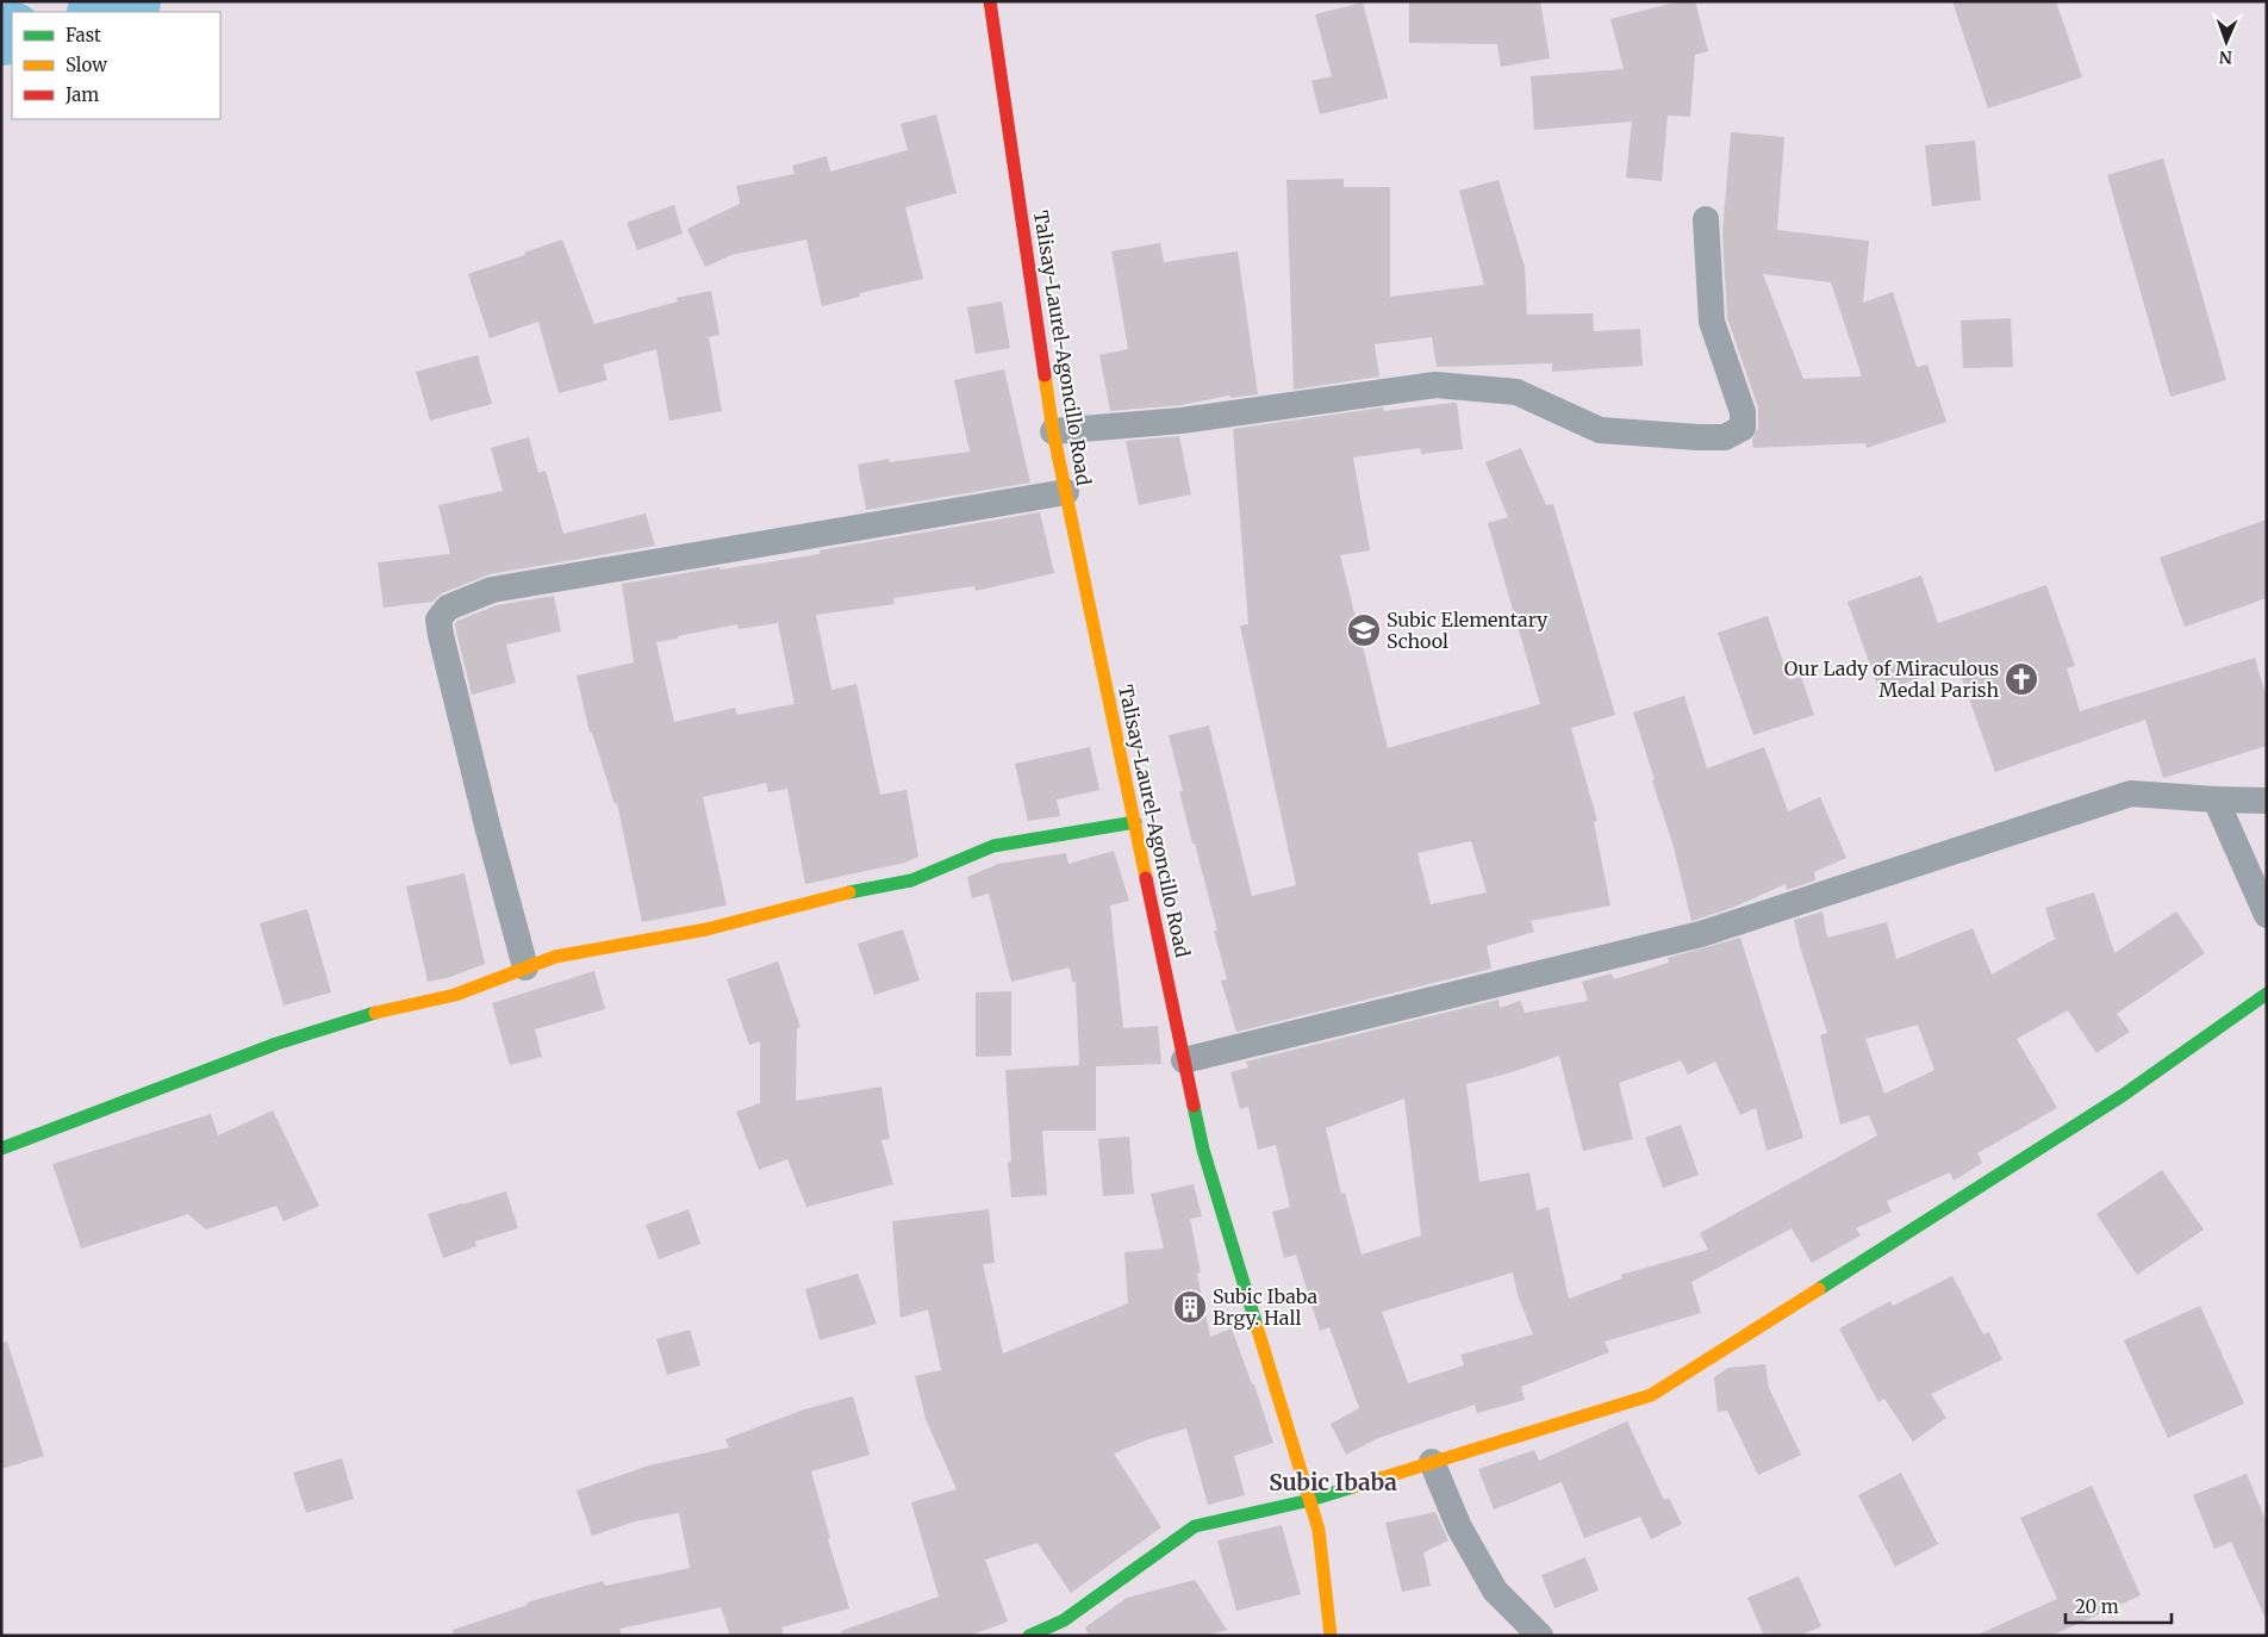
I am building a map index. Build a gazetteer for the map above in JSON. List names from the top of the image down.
{
  "streets": {
    "street": ["Talisay-Laurel-Agoncillo Road"]
  },
  "districts": ["Subic Ibaba"],
  "places": {
    "school or university": ["Subic Elementary School"],
    "church": ["Our Lady of Miraculous Medal Parish"],
    "building": ["Subic Ibaba Brgy. Hall"]
  },
  "legend": ["Fast", "Slow", "Jam"],
  "scale_bar": "20 m",
  "north": "bottom"
}
